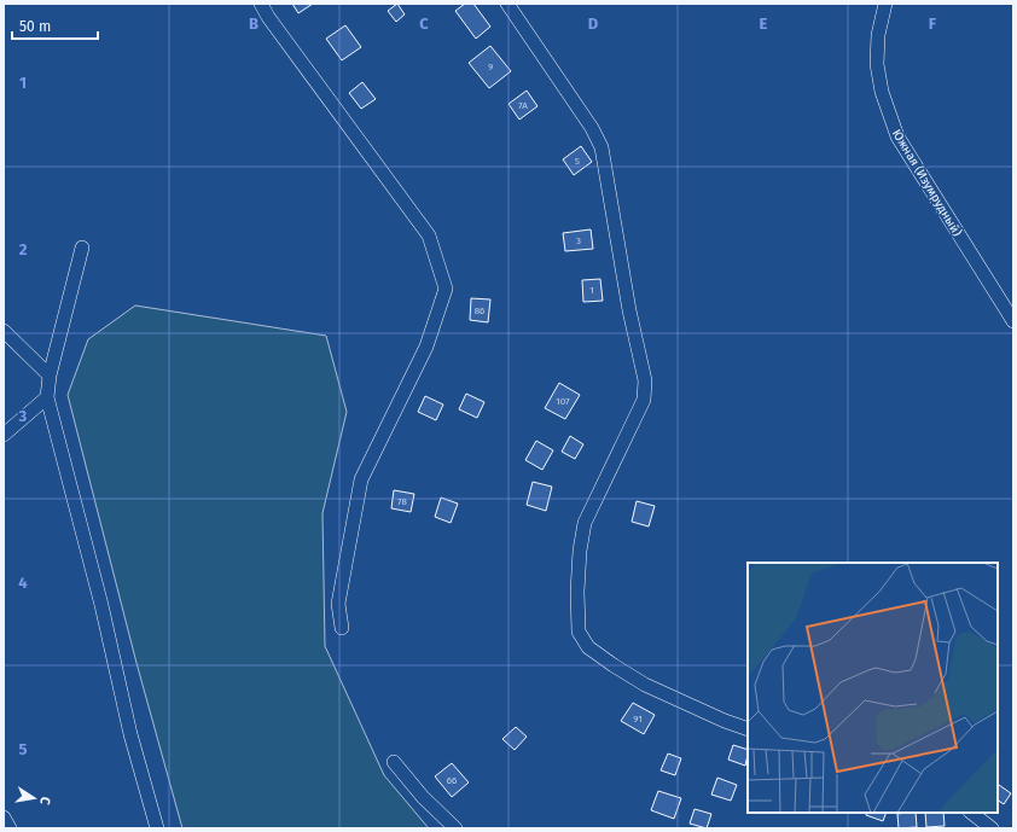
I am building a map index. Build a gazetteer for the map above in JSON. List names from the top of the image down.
{
  "streets": {
    "street": ["Южная (Изумрудный)"]
  },
  "house_numbers": [
    "9",
    "7А",
    "5",
    "3",
    "1",
    "86",
    "107",
    "78",
    "91",
    "66"
  ],
  "scale_bar": "50 m",
  "north": "right",
  "grid": {
    "columns": [
      "B",
      "C",
      "D",
      "E",
      "F"
    ],
    "rows": [
      "1",
      "2",
      "3",
      "4",
      "5"
    ]
  }
}
